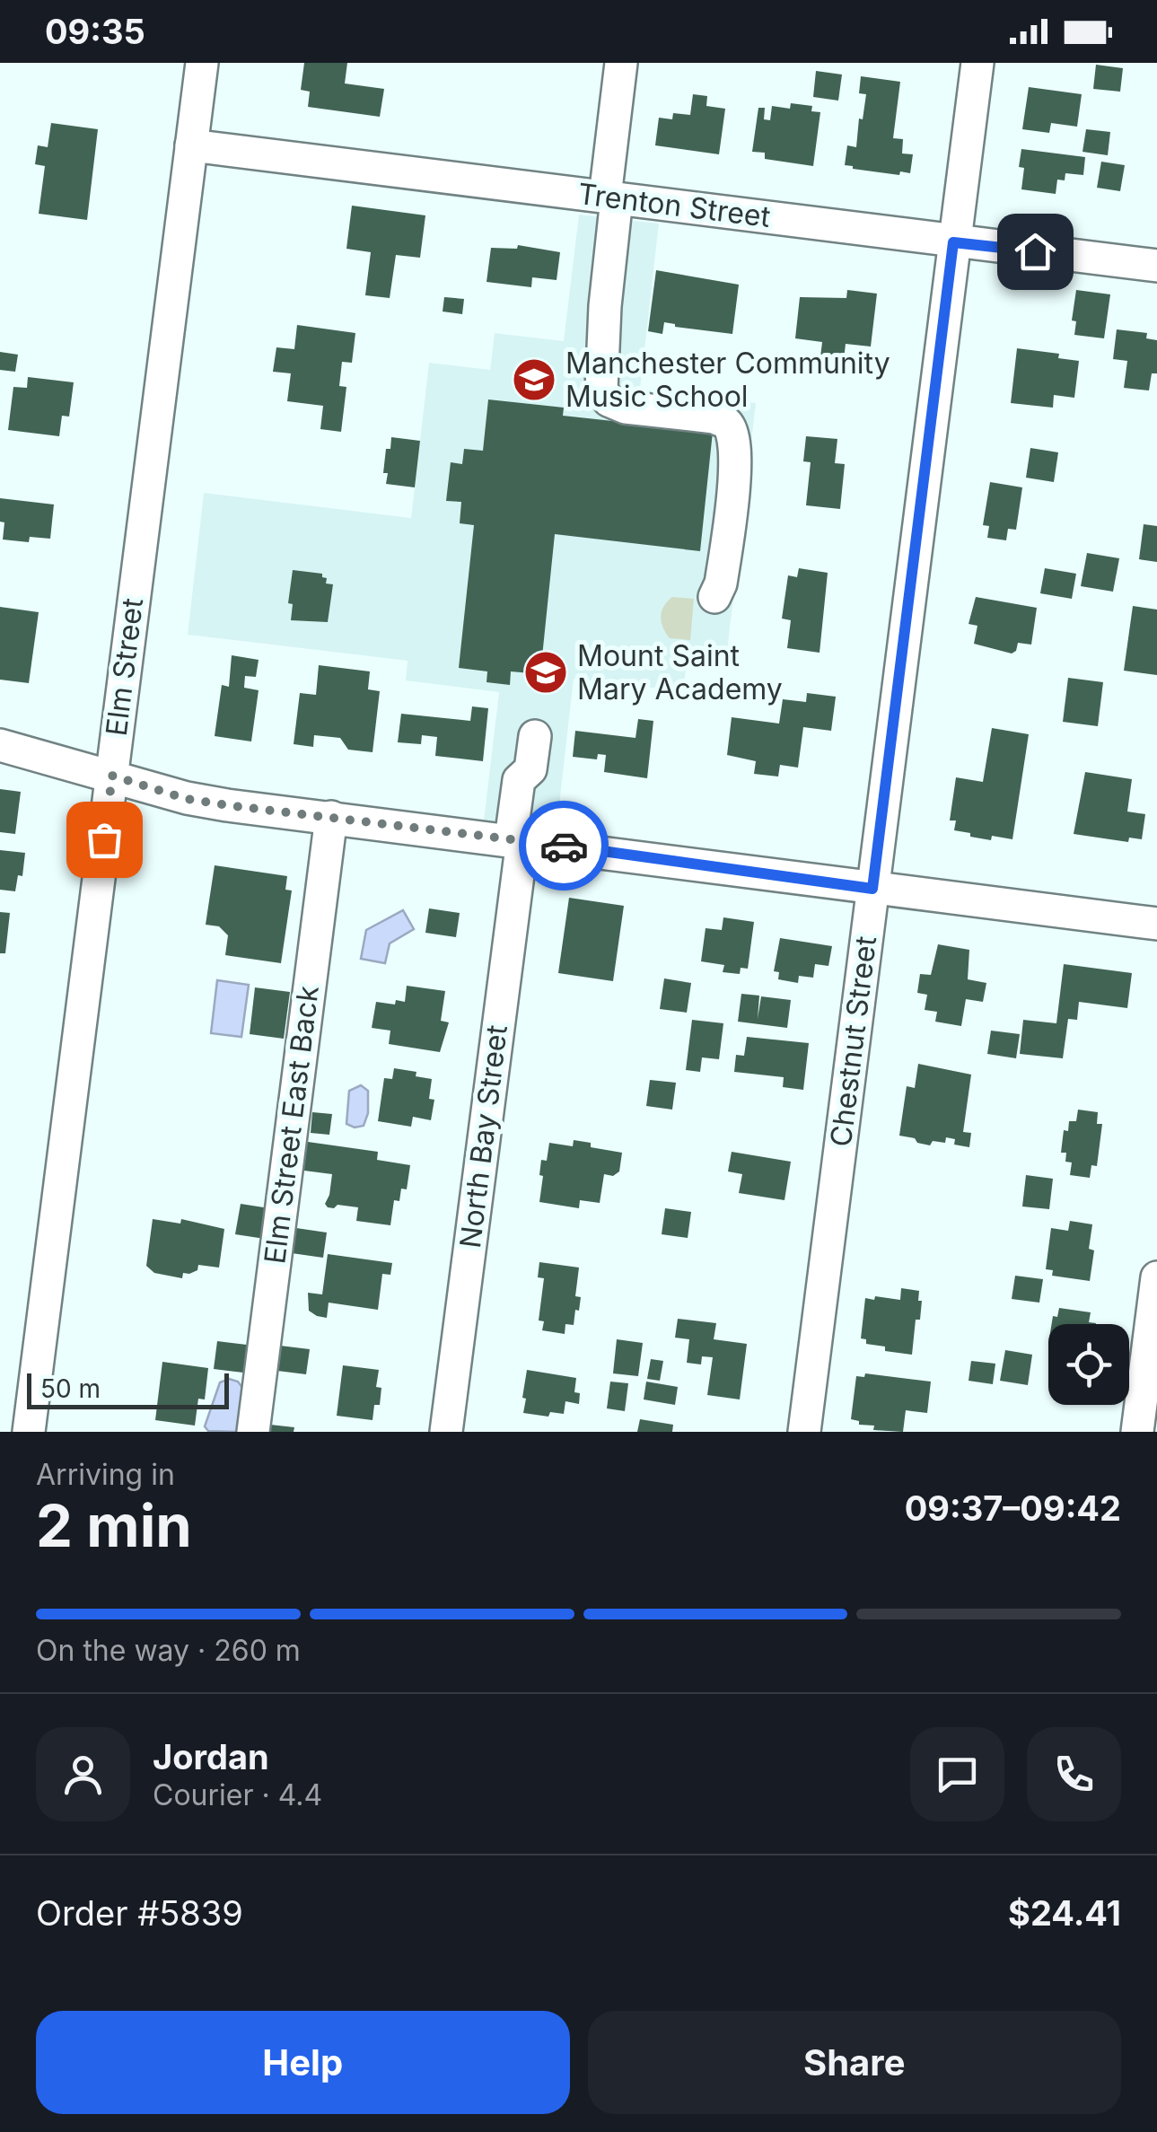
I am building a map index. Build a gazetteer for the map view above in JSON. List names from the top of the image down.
{
  "streets": {
    "street": [
      "Trenton Street",
      "Elm Street",
      "Chestnut Street",
      "Elm Street East Back",
      "North Bay Street"
    ]
  },
  "crossings": [
    ["Trenton Street", "Elm Street"],
    ["Trenton Street", "Chestnut Street"]
  ],
  "places": {
    "school or university": ["Manchester Community Music School", "Mount Saint Mary Academy"]
  },
  "scale_bar": "50 m",
  "page": {
    "status": "09:35",
    "scale": "50 m",
    "heading": ["2 min", "Arriving in", "09:37–09:42"],
    "panel": [
      "Jordan",
      "Courier · 4.4",
      "Order #5839",
      "$24.41"
    ],
    "bar": "On the way · 260 m",
    "buttons": ["Help", "Share"]
  }
}
